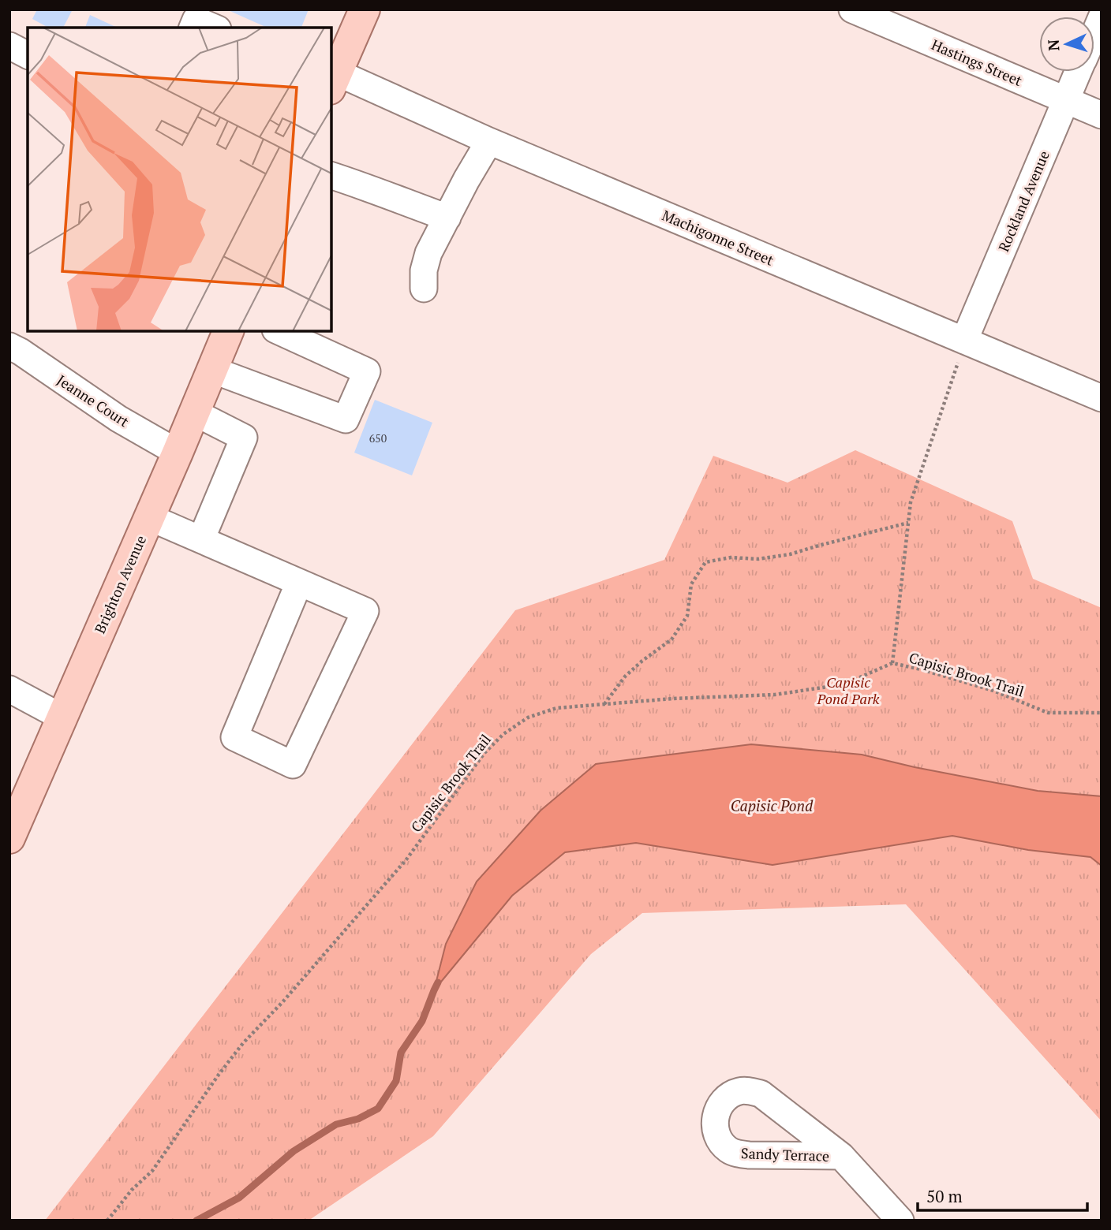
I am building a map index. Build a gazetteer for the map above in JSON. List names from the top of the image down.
{
  "streets": {
    "main road": ["Brighton Avenue"],
    "street": [
      "Hastings Street",
      "Rockland Avenue",
      "Machigonne Street",
      "Jeanne Court",
      "Sandy Terrace"
    ],
    "path": ["Capisic Brook Trail"]
  },
  "crossings": [
    ["Hastings Street", "Rockland Avenue"],
    ["Rockland Avenue", "Machigonne Street"],
    ["Jeanne Court", "Brighton Avenue"]
  ],
  "water": ["Capisic Pond"],
  "parks": ["Capisic Pond Park"],
  "house_numbers": ["650"],
  "scale_bar": "50 m",
  "north": "left"
}
